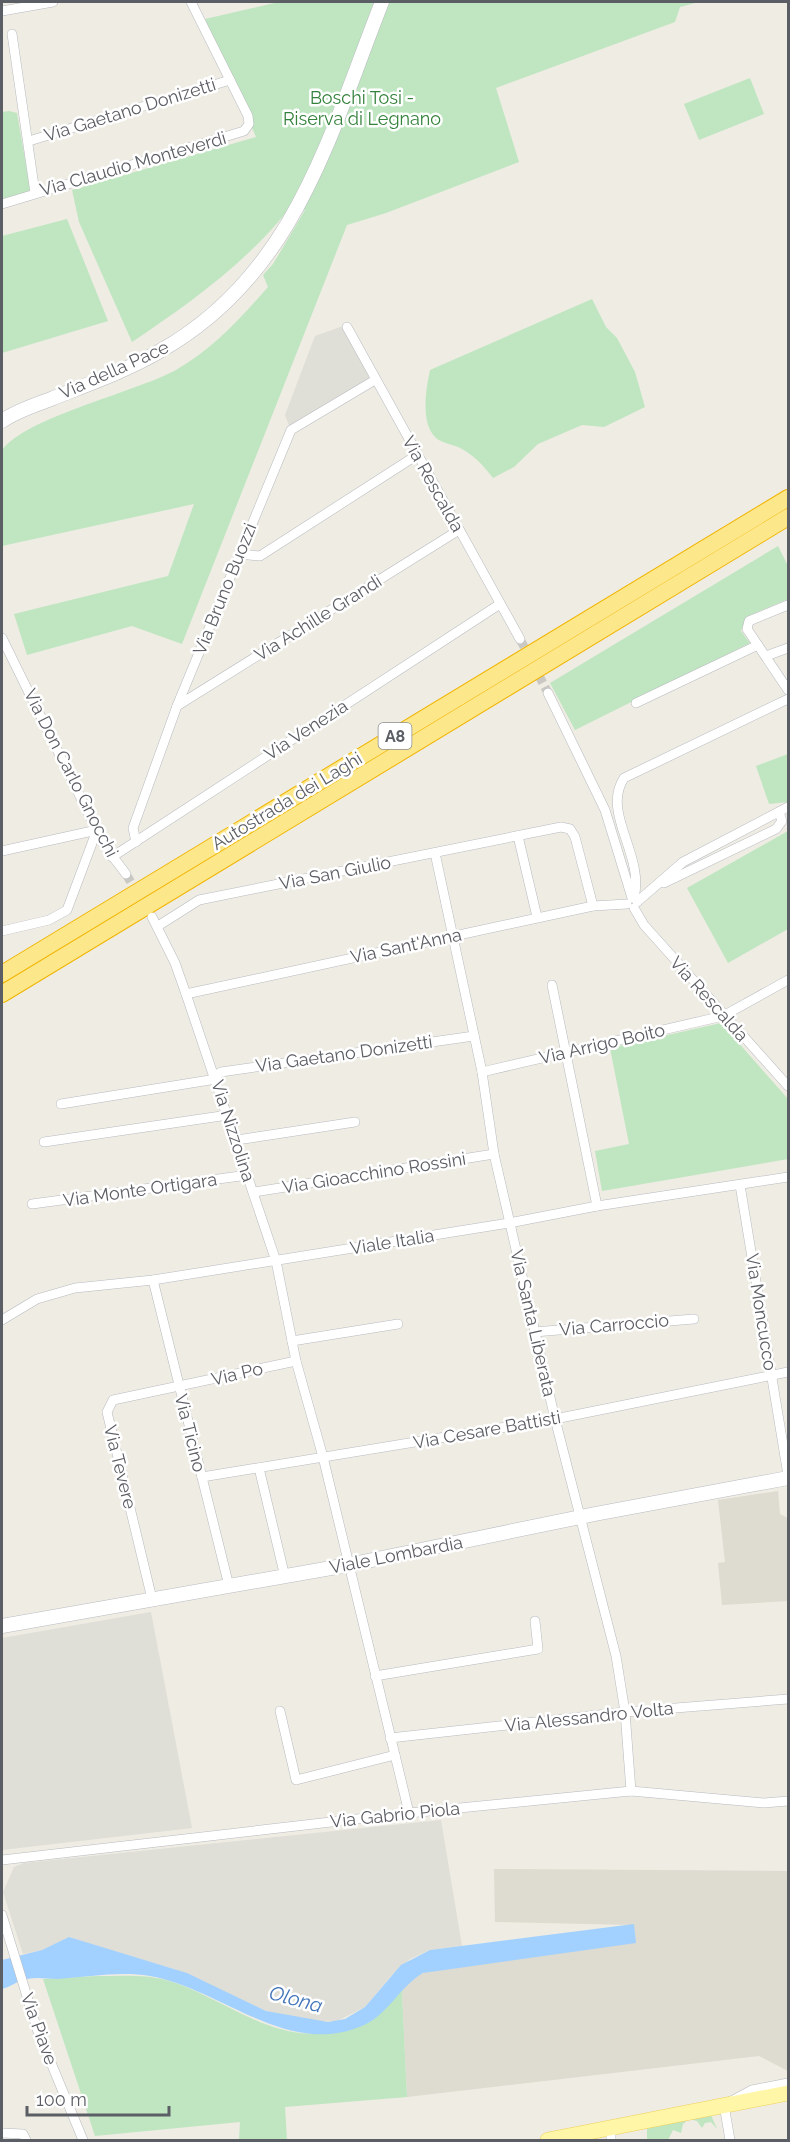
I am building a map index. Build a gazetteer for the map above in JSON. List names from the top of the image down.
{
  "streets": {
    "highway": ["A8", "Autostrada dei Laghi"],
    "street": [
      "Via Gaetano Donizetti",
      "Via Claudio Monteverdi",
      "Via della Pace",
      "Via Rescalda",
      "Via Bruno Buozzi",
      "Via Achille Grandi",
      "Via Venezia",
      "Via Don Carlo Gnocchi",
      "Via San Giulio",
      "Via Sant'Anna",
      "Via Arrigo Boito",
      "Via Nizzolina",
      "Via Gioacchino Rossini",
      "Via Monte Ortigara",
      "Viale Italia",
      "Via Moncucco",
      "Via Santa Liberata",
      "Via Carroccio",
      "Via Po",
      "Via Cesare Battisti",
      "Via Ticino",
      "Via Tevere",
      "Viale Lombardia",
      "Via Alessandro Volta",
      "Via Gabrio Piola",
      "Via Piave"
    ]
  },
  "crossings": [
    ["Via Gaetano Donizetti", "Via Claudio Monteverdi"],
    ["Via Gaetano Donizetti", "Via Nizzolina"],
    ["Via Gaetano Donizetti", "Via Santa Liberata"],
    ["Via Rescalda", "Via Bruno Buozzi"],
    ["Via Rescalda", "Via Achille Grandi"],
    ["Via Rescalda", "Via Venezia"],
    ["Via Rescalda", "Via Sant'Anna"],
    ["Via Rescalda", "Via Arrigo Boito"],
    ["Via Bruno Buozzi", "Via Achille Grandi"],
    ["Via Bruno Buozzi", "Via Venezia"],
    ["Via Venezia", "Via Don Carlo Gnocchi"],
    ["Via San Giulio", "Via Sant'Anna"],
    ["Via San Giulio", "Via Nizzolina"],
    ["Via San Giulio", "Via Santa Liberata"],
    ["Via Sant'Anna", "Via Nizzolina"],
    ["Via Sant'Anna", "Via Santa Liberata"],
    ["Via Arrigo Boito", "Via Santa Liberata"],
    ["Via Nizzolina", "Via Gioacchino Rossini"],
    ["Via Nizzolina", "Via Monte Ortigara"],
    ["Via Nizzolina", "Viale Italia"],
    ["Via Nizzolina", "Via Po"],
    ["Via Nizzolina", "Via Cesare Battisti"],
    ["Via Nizzolina", "Viale Lombardia"],
    ["Via Nizzolina", "Via Alessandro Volta"],
    ["Via Nizzolina", "Via Gabrio Piola"],
    ["Via Gioacchino Rossini", "Via Santa Liberata"],
    ["Viale Italia", "Via Moncucco"],
    ["Viale Italia", "Via Santa Liberata"],
    ["Viale Italia", "Via Ticino"],
    ["Via Moncucco", "Via Cesare Battisti"],
    ["Via Moncucco", "Viale Lombardia"],
    ["Via Santa Liberata", "Via Carroccio"],
    ["Via Santa Liberata", "Via Cesare Battisti"],
    ["Via Santa Liberata", "Viale Lombardia"],
    ["Via Santa Liberata", "Via Alessandro Volta"],
    ["Via Santa Liberata", "Via Gabrio Piola"],
    ["Via Po", "Via Ticino"],
    ["Via Po", "Via Tevere"],
    ["Via Cesare Battisti", "Via Ticino"],
    ["Via Ticino", "Via Tevere"],
    ["Via Ticino", "Viale Lombardia"],
    ["Via Tevere", "Viale Lombardia"]
  ],
  "water": ["Olona"],
  "parks": ["Boschi Tosi - Riserva di Legnano"],
  "scale_bar": "100 m"
}
